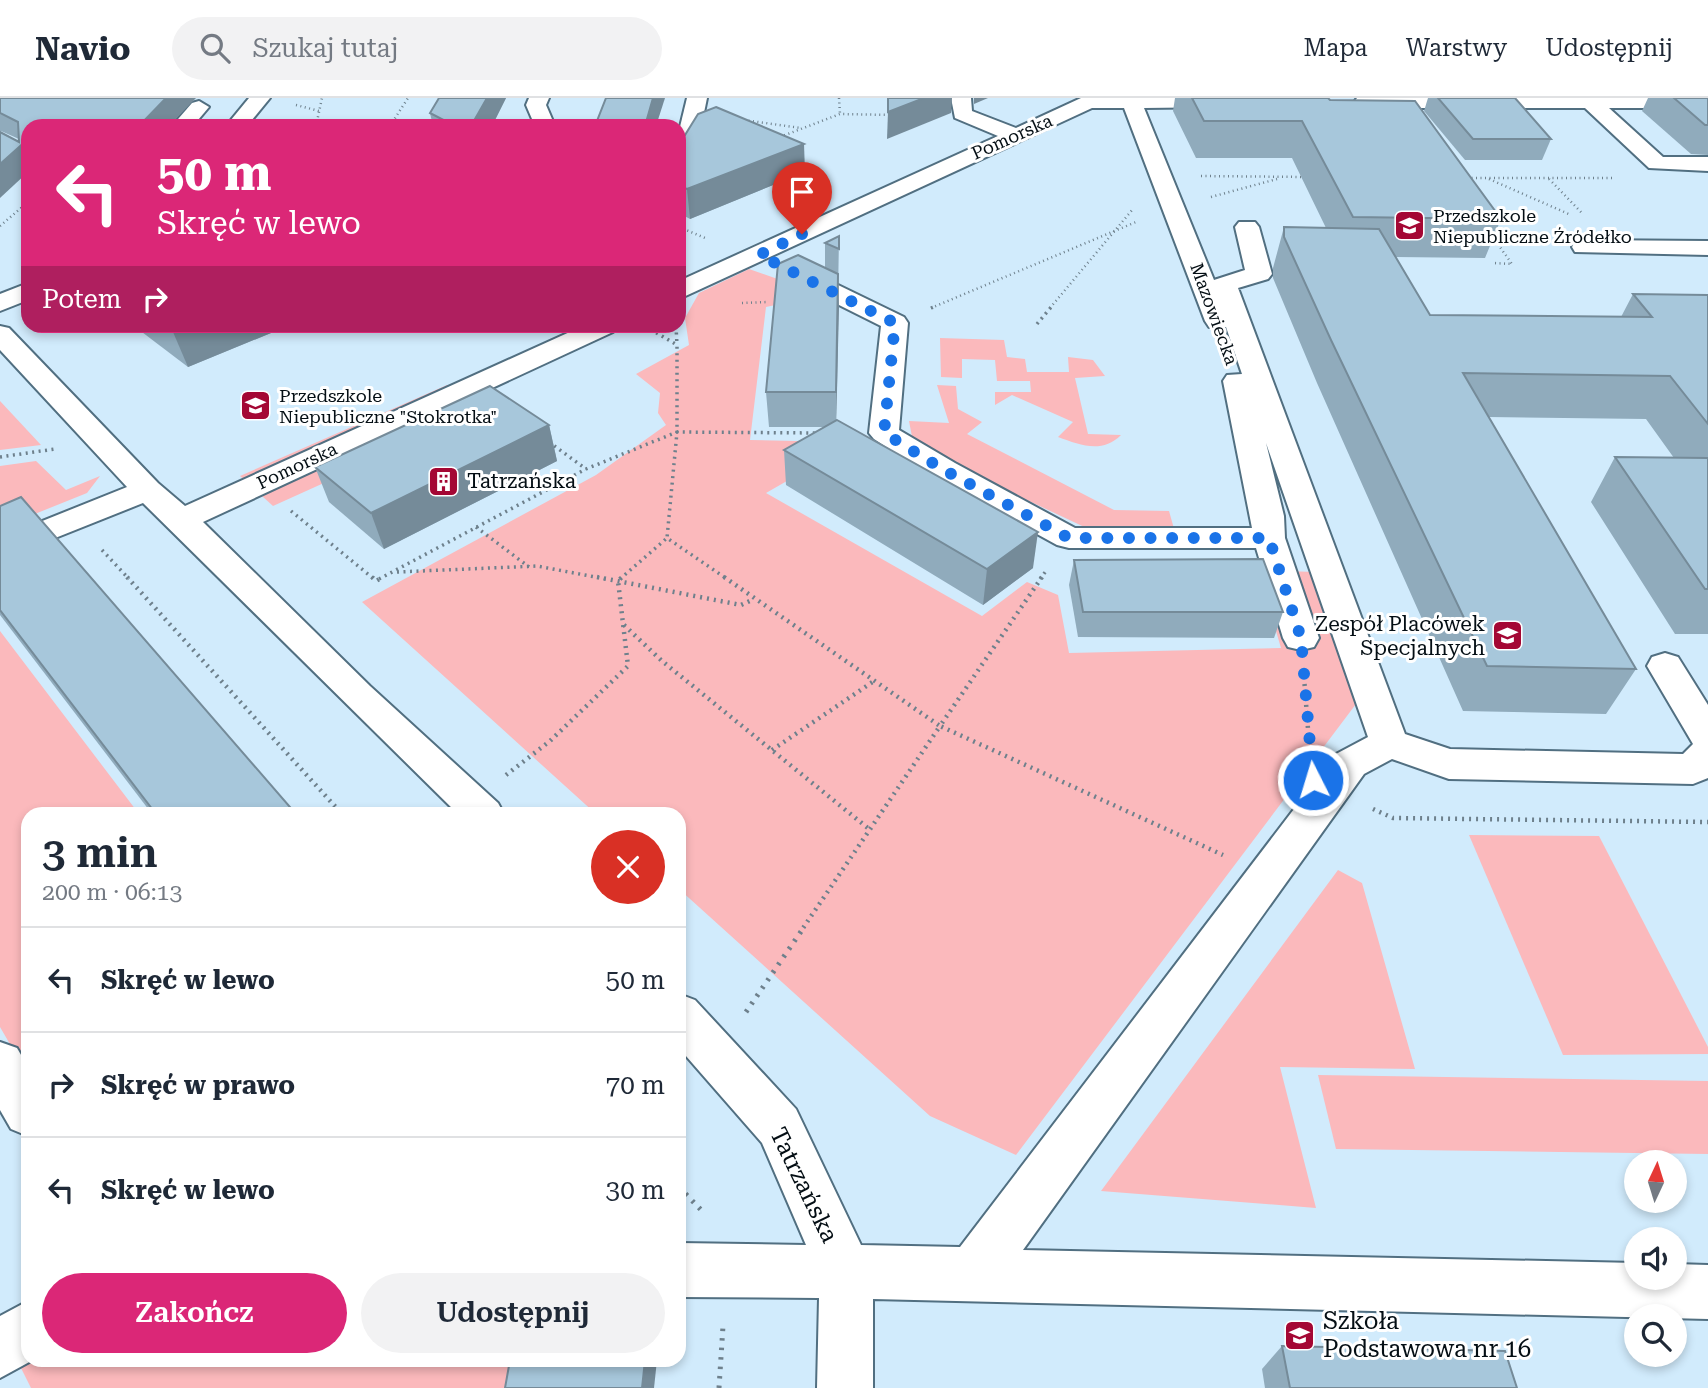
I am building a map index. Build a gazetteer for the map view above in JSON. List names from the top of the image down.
{
  "streets": {
    "street": ["Pomorska", "Mazowiecka", "Tatrzańska"]
  },
  "crossings": [
    ["Pomorska", "Mazowiecka"]
  ],
  "places": {
    "school or university": [
      "Przedszkole Niepubliczne Źródełko",
      "Przedszkole Niepubliczne \"Stokrotka\"",
      "Zespół Placówek Specjalnych",
      "Szkoła Podstawowa nr 16"
    ],
    "building": ["Tatrzańska"]
  },
  "north": "top",
  "page": {
    "header": "Navio",
    "search": "Szukaj tutaj",
    "nav": ["Mapa", "Warstwy", "Udostępnij"],
    "turn": ["50 m", "Skręć w lewo"],
    "then": "Potem",
    "heading": ["3 min", "200 m · 06:13"],
    "list": [
      {
        "name": "Skręć w lewo",
        "value": "50 m"
      },
      {
        "name": "Skręć w prawo",
        "value": "70 m"
      },
      {
        "name": "Skręć w lewo",
        "value": "30 m"
      }
    ],
    "buttons": ["Zakończ", "Udostępnij"]
  }
}
